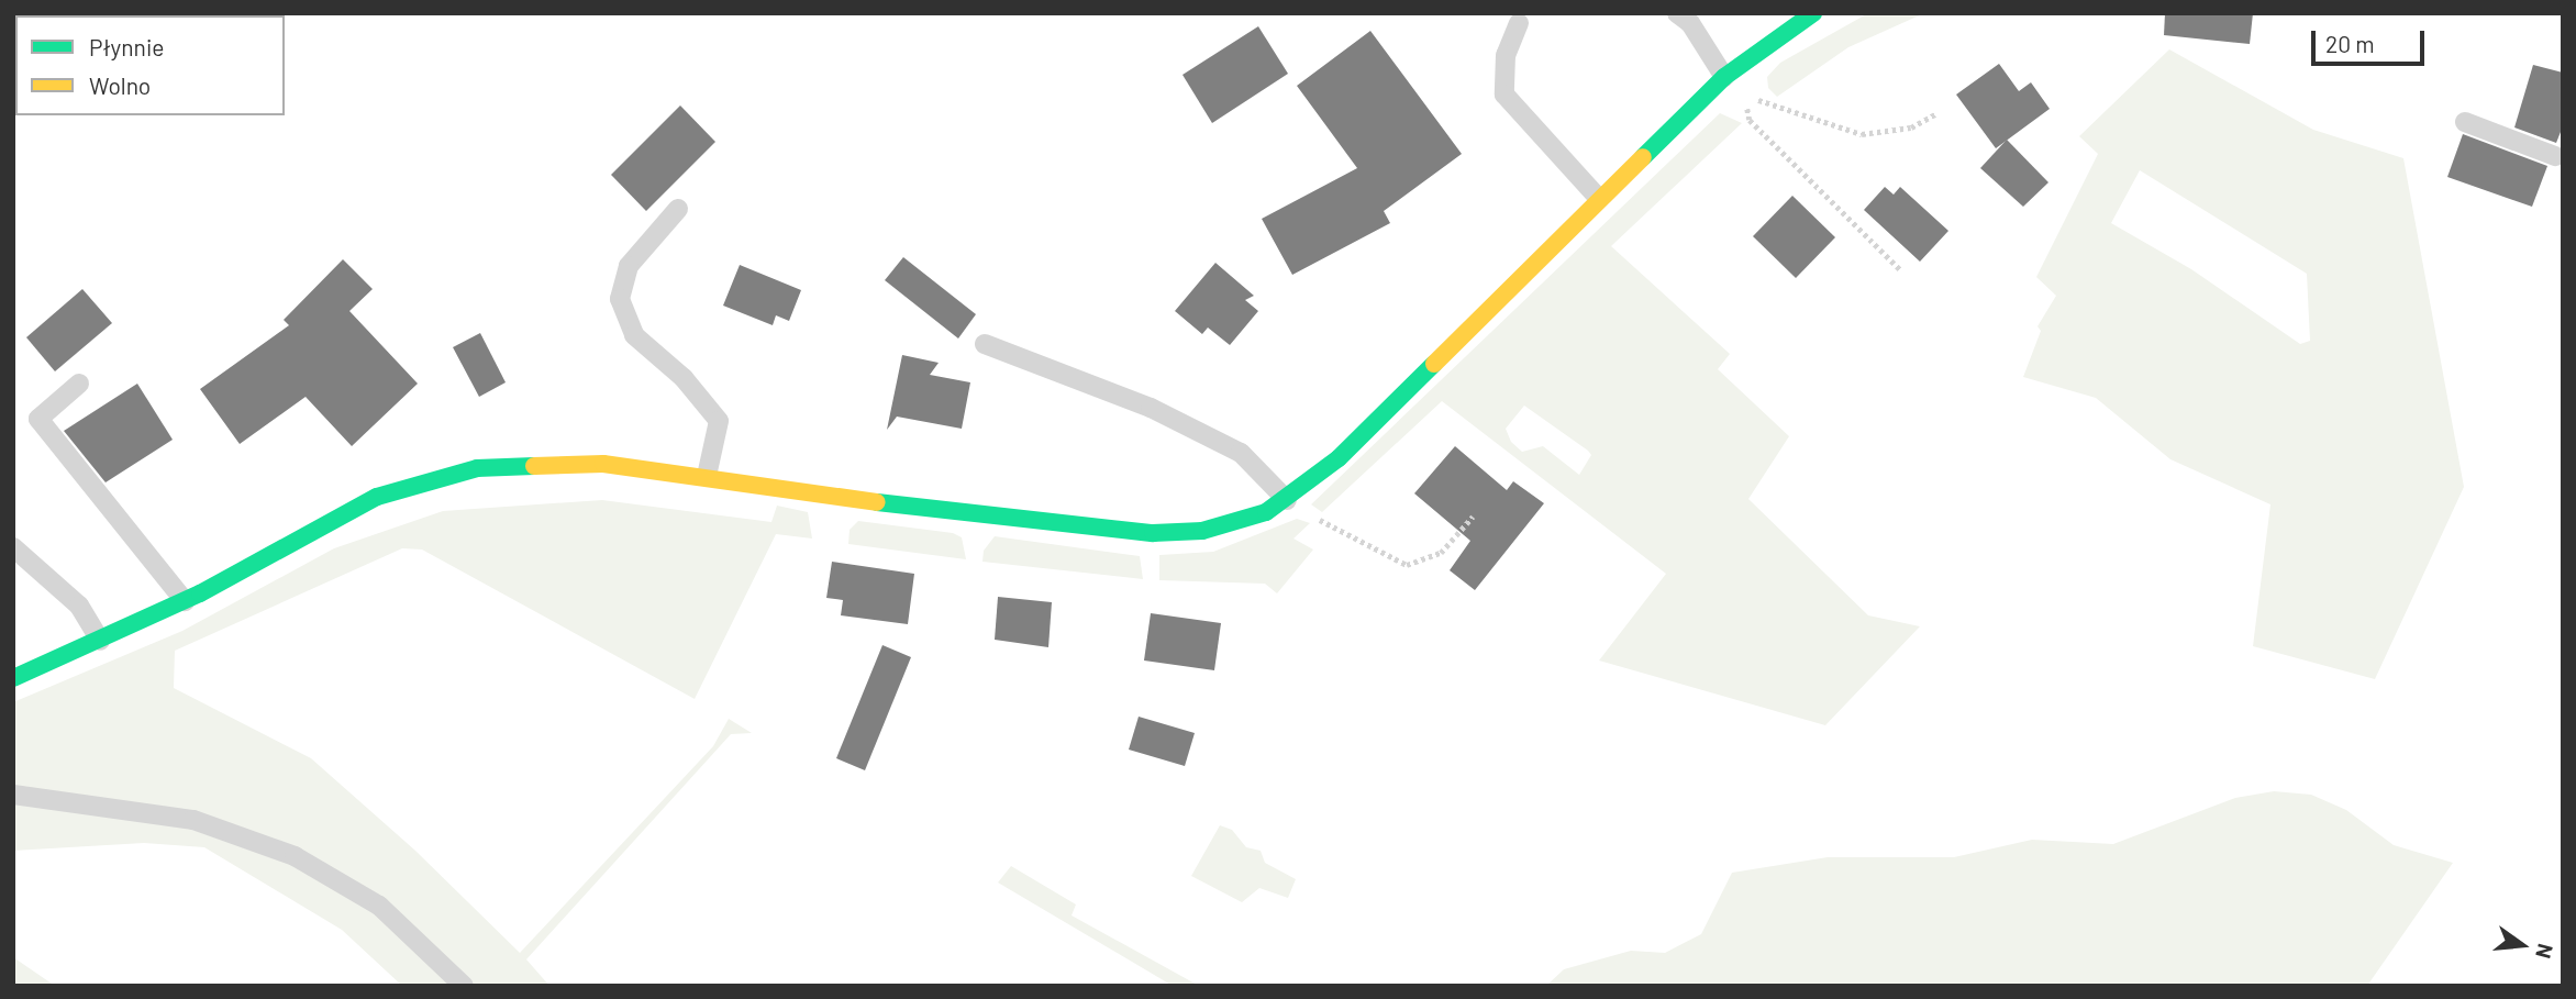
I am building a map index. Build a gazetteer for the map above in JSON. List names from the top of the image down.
{
  "legend": ["Płynnie", "Wolno"],
  "scale_bar": "20 m",
  "north": "right"
}
